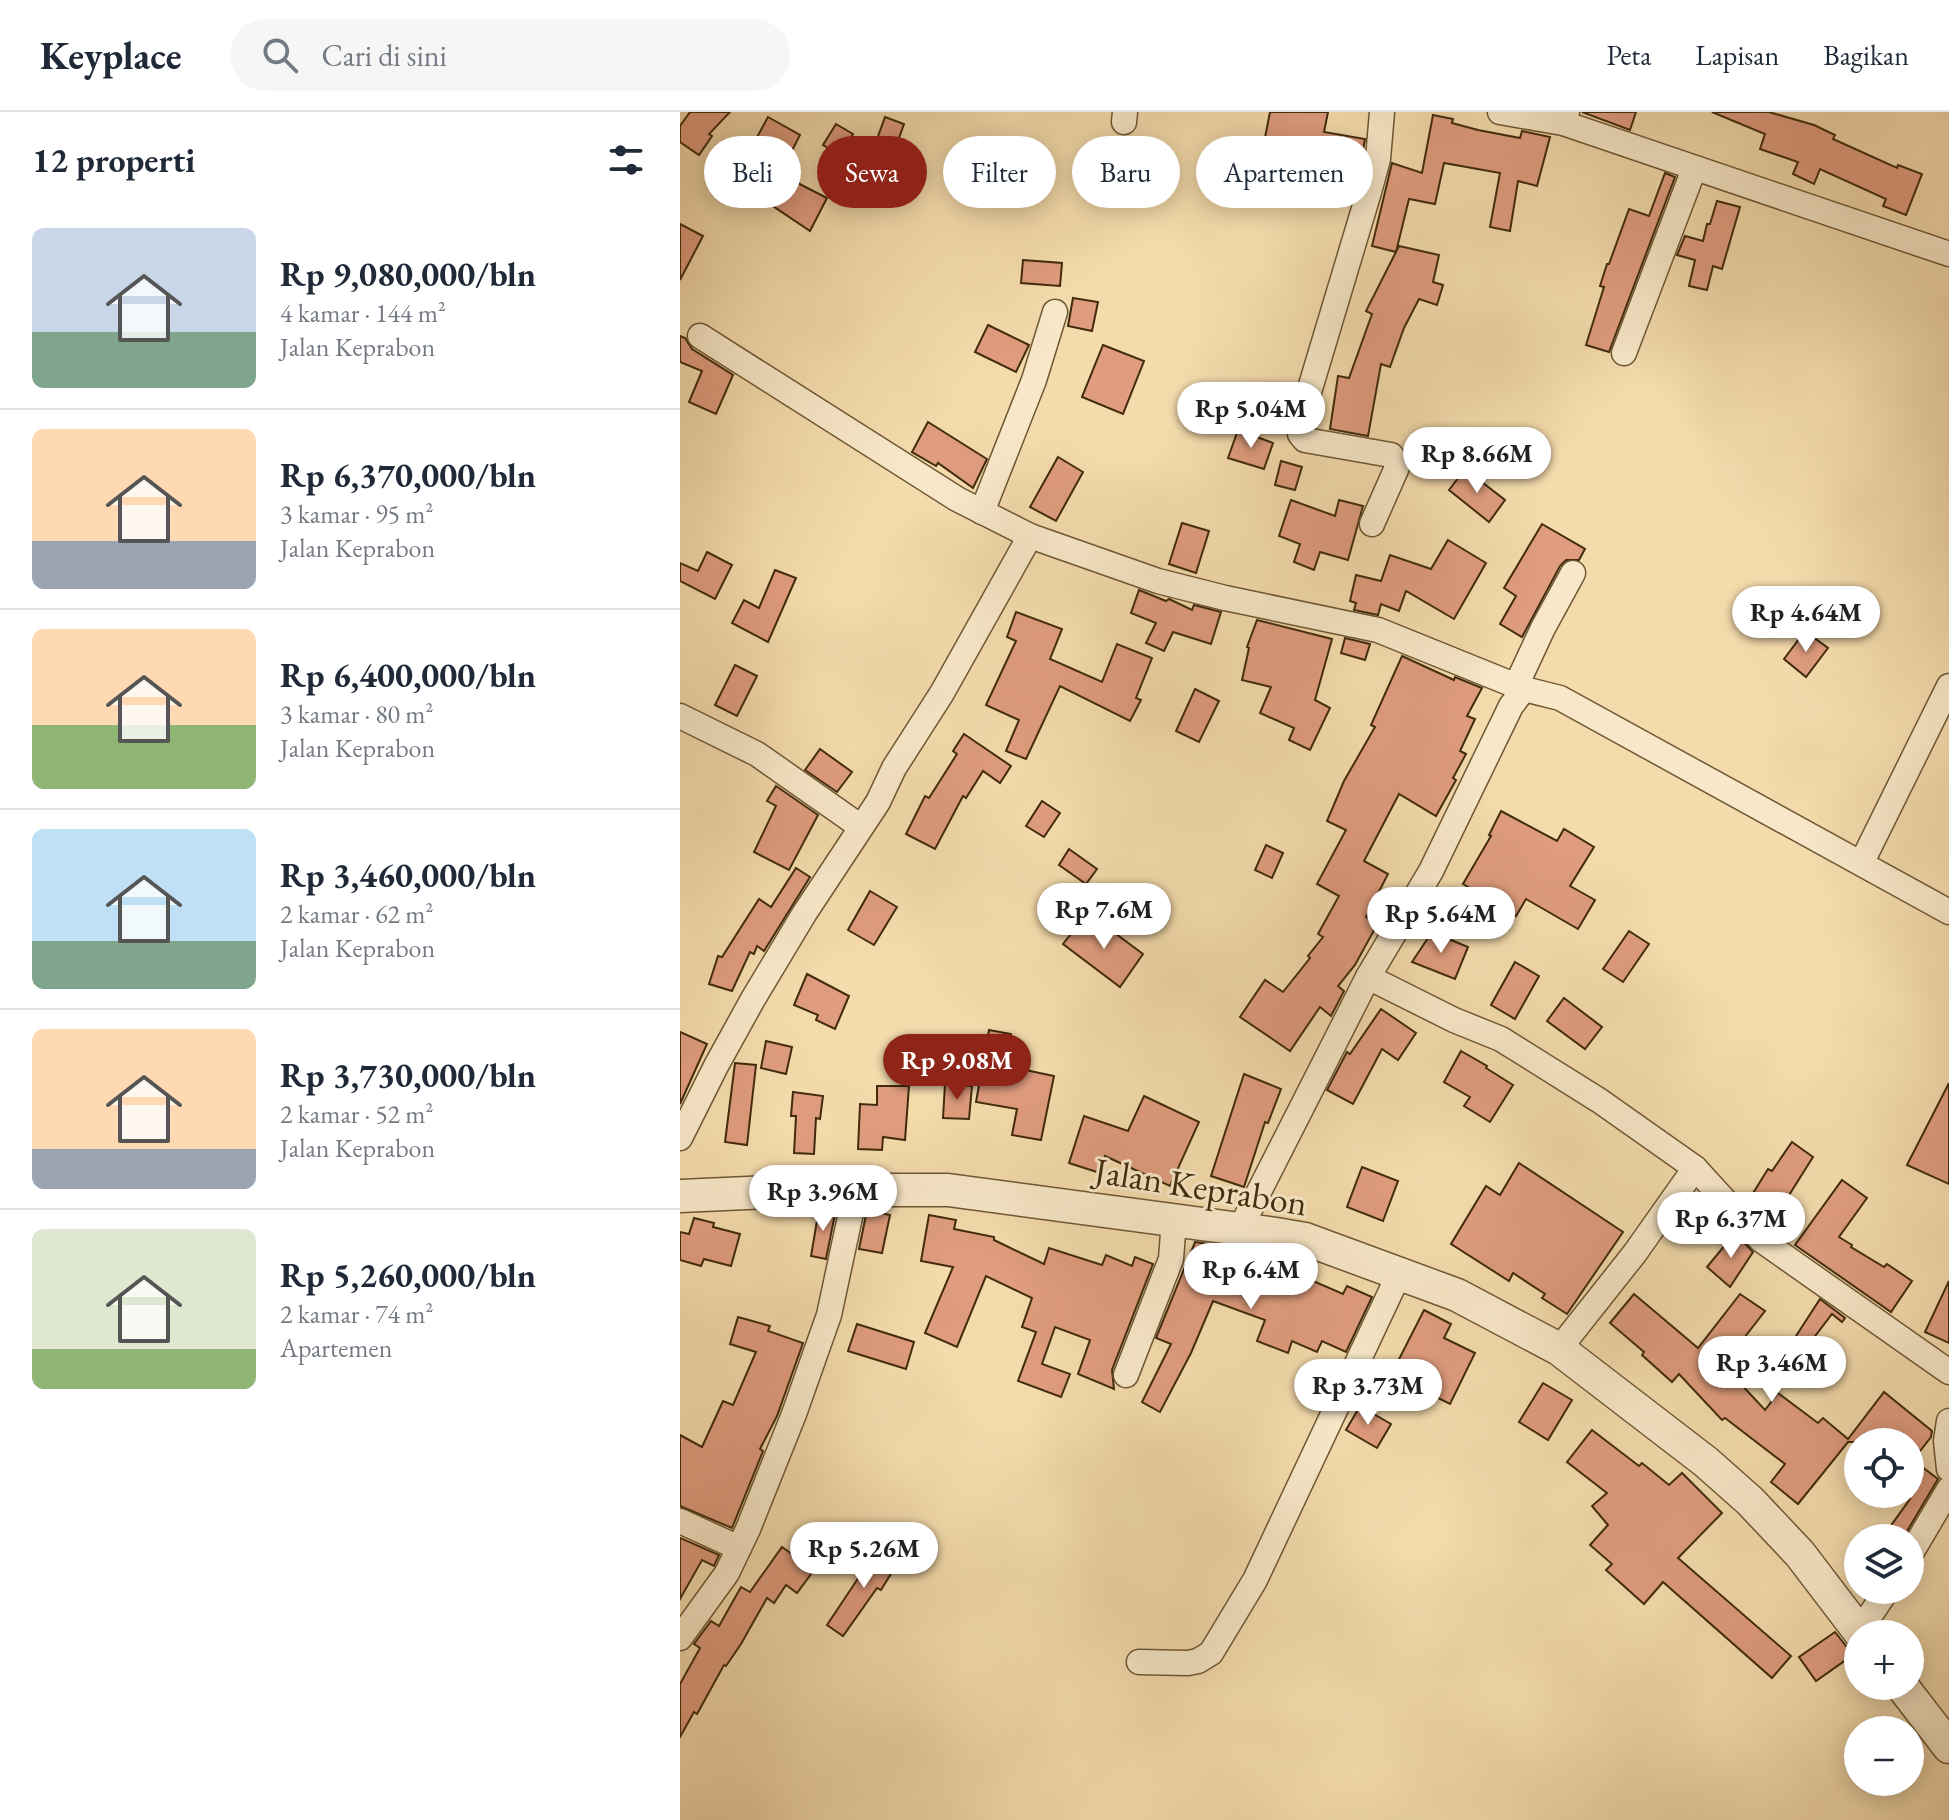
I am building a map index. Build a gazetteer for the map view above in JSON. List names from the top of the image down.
{
  "streets": {
    "street": ["Jalan Keprabon"]
  },
  "page": {
    "header": "Keyplace",
    "search": "Cari di sini",
    "nav": ["Peta", "Lapisan", "Bagikan"],
    "heading": "12 properti",
    "chip": [
      "Beli",
      "Sewa",
      "Filter",
      "Baru",
      "Apartemen"
    ],
    "list": [
      {
        "name": "Rp 9,080,000/bln",
        "note": "4 kamar · 144 m² · Jalan Keprabon"
      },
      {
        "name": "Rp 6,370,000/bln",
        "note": "3 kamar · 95 m² · Jalan Keprabon"
      },
      {
        "name": "Rp 6,400,000/bln",
        "note": "3 kamar · 80 m² · Jalan Keprabon"
      },
      {
        "name": "Rp 3,460,000/bln",
        "note": "2 kamar · 62 m² · Jalan Keprabon"
      },
      {
        "name": "Rp 3,730,000/bln",
        "note": "2 kamar · 52 m² · Jalan Keprabon"
      },
      {
        "name": "Rp 5,260,000/bln",
        "note": "2 kamar · 74 m² · Apartemen"
      }
    ],
    "price": [
      "Rp 5.04M",
      "Rp 8.66M",
      "Rp 4.64M",
      "Rp 7.6M",
      "Rp 5.64M",
      "Rp 9.08M",
      "Rp 3.96M",
      "Rp 6.37M",
      "Rp 6.4M",
      "Rp 3.46M",
      "Rp 3.73M",
      "Rp 5.26M"
    ],
    "map_buttons": ["+", "−"]
  }
}
